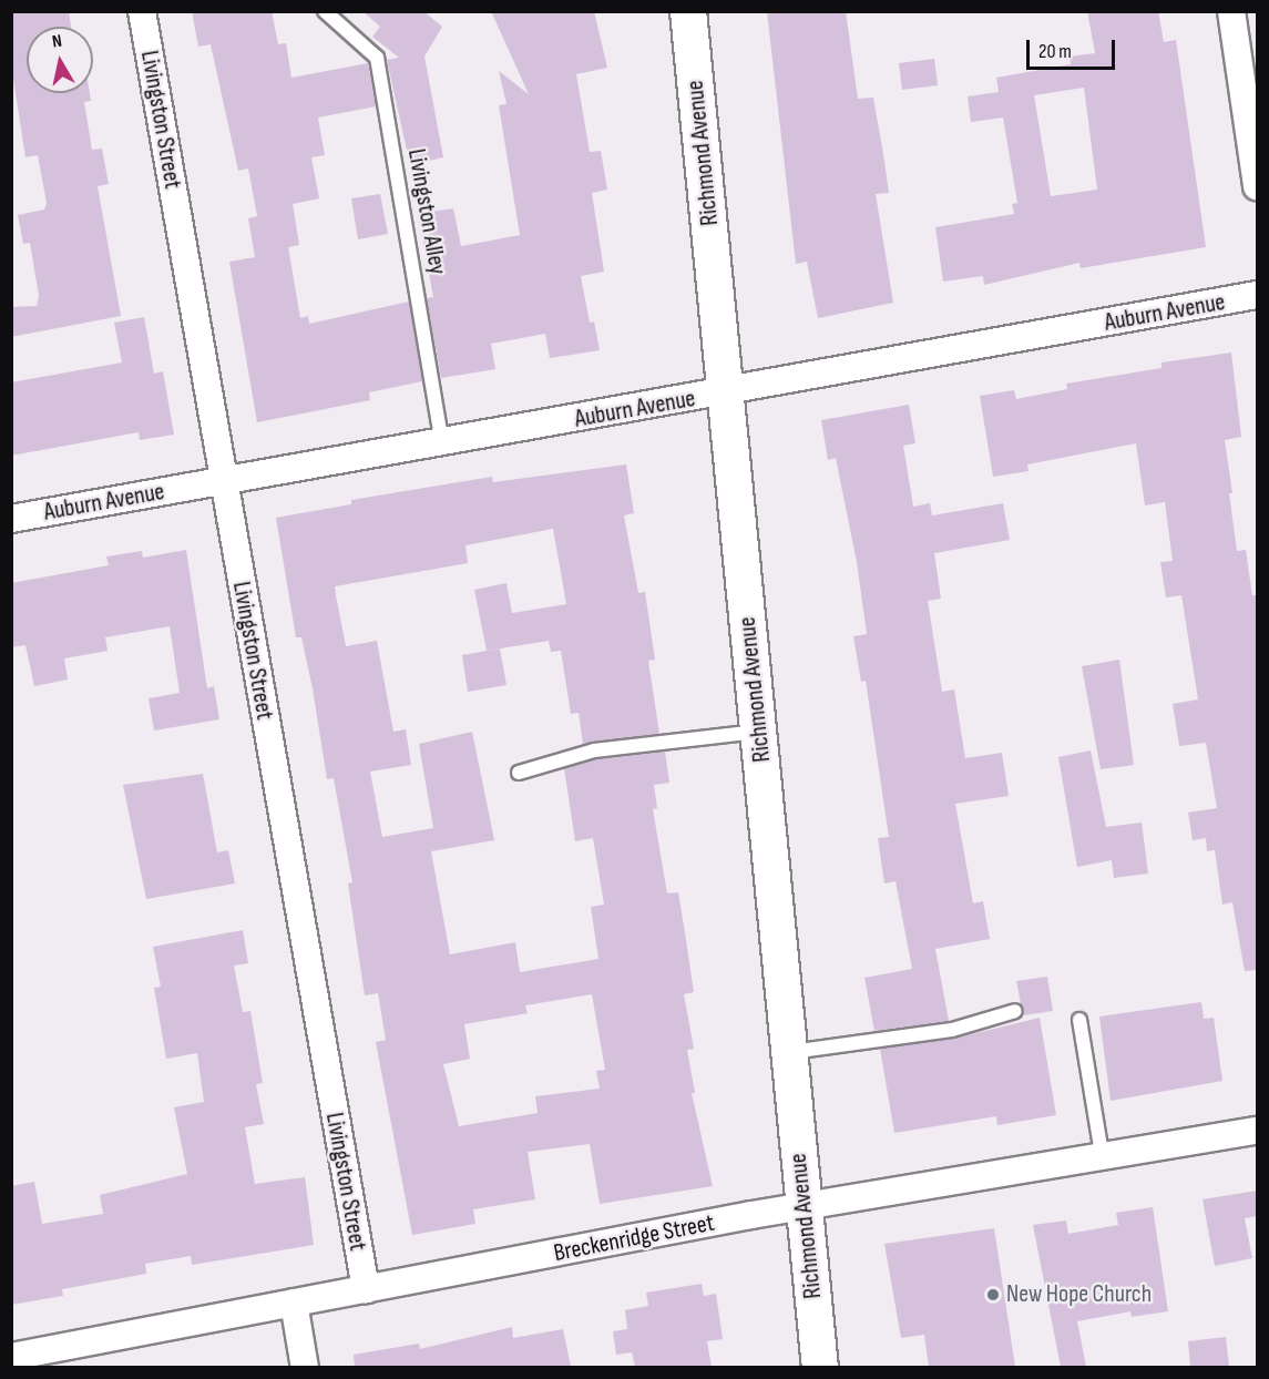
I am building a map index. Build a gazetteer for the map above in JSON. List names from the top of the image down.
{
  "streets": {
    "street": [
      "Livingston Street",
      "Richmond Avenue",
      "Auburn Avenue",
      "Breckenridge Street"
    ],
    "lane": ["Livingston Alley"]
  },
  "crossings": [
    ["Livingston Street", "Auburn Avenue"],
    ["Livingston Street", "Breckenridge Street"],
    ["Richmond Avenue", "Auburn Avenue"],
    ["Richmond Avenue", "Breckenridge Street"],
    ["Livingston Alley", "Auburn Avenue"]
  ],
  "places": ["New Hope Church"],
  "scale_bar": "20 m",
  "north": "top"
}
